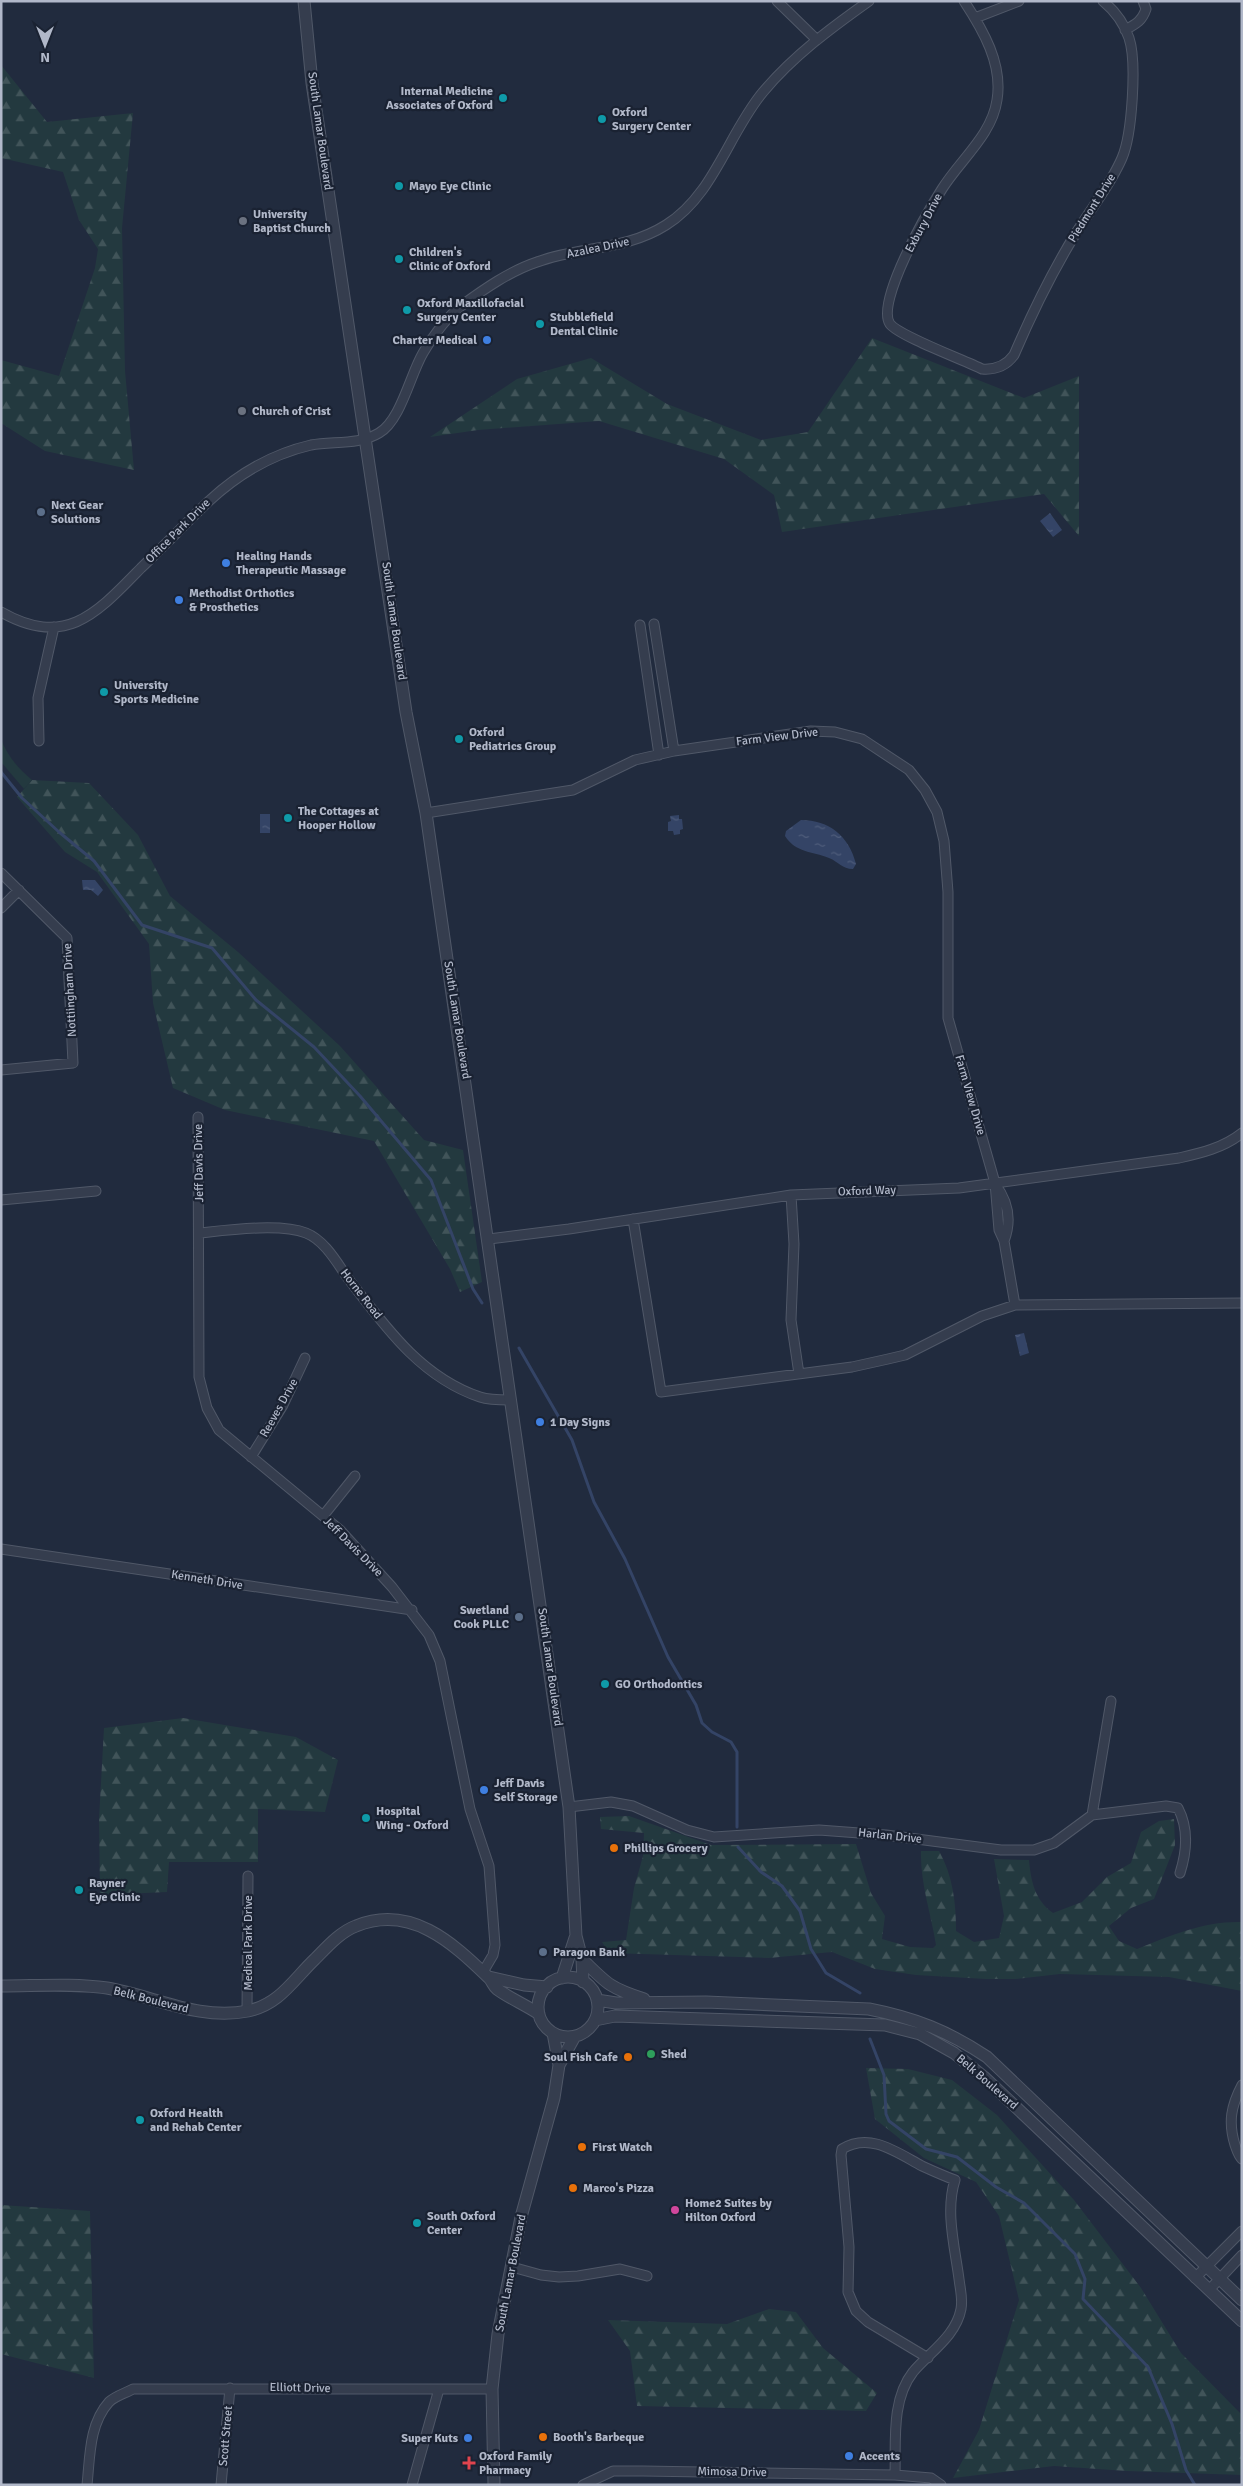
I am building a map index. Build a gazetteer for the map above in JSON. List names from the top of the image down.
{
  "streets": {
    "street": [
      "South Lamar Boulevard",
      "Piedmont Drive",
      "Exbury Drive",
      "Azalea Drive",
      "Office Park Drive",
      "Farm View Drive",
      "Nottiingham Drive",
      "Jeff Davis Drive",
      "Oxford Way",
      "Horne Road",
      "Reeves Drive",
      "Kenneth Drive",
      "Harlan Drive",
      "Medical Park Drive",
      "Belk Boulevard",
      "Elliott Drive",
      "Scott Street",
      "Mimosa Drive"
    ]
  },
  "crossings": [
    ["South Lamar Boulevard", "Azalea Drive"],
    ["South Lamar Boulevard", "Office Park Drive"],
    ["South Lamar Boulevard", "Farm View Drive"],
    ["South Lamar Boulevard", "Oxford Way"],
    ["South Lamar Boulevard", "Horne Road"],
    ["South Lamar Boulevard", "Harlan Drive"],
    ["South Lamar Boulevard", "Belk Boulevard"],
    ["South Lamar Boulevard", "Elliott Drive"],
    ["Piedmont Drive", "Exbury Drive"],
    ["Azalea Drive", "Office Park Drive"],
    ["Farm View Drive", "Oxford Way"],
    ["Jeff Davis Drive", "Horne Road"],
    ["Jeff Davis Drive", "Reeves Drive"],
    ["Jeff Davis Drive", "Kenneth Drive"],
    ["Jeff Davis Drive", "Belk Boulevard"],
    ["Medical Park Drive", "Belk Boulevard"],
    ["Elliott Drive", "Scott Street"]
  ],
  "places": {
    "other": [
      "Internal Medicine Associates of Oxford",
      "Oxford Surgery Center",
      "Mayo Eye Clinic",
      "University Baptist Church",
      "Children's Clinic of Oxford",
      "Oxford Maxillofacial Surgery Center",
      "Stubblefield Dental Clinic",
      "Charter Medical",
      "Church of Crist",
      "Next Gear Solutions",
      "Healing Hands Therapeutic Massage",
      "Methodist Orthotics & Prosthetics",
      "University Sports Medicine",
      "Oxford Pediatrics Group",
      "The Cottages at Hooper Hollow",
      "1 Day Signs",
      "Swetland Cook PLLC",
      "GO Orthodontics",
      "Jeff Davis Self Storage",
      "Hospital Wing - Oxford",
      "Phillips Grocery",
      "Rayner Eye Clinic",
      "Paragon Bank",
      "Shed",
      "Soul Fish Cafe",
      "Oxford Health and Rehab Center",
      "First Watch",
      "Marco's Pizza",
      "Home2 Suites by Hilton Oxford",
      "South Oxford Center",
      "Booth's Barbeque",
      "Super Kuts",
      "Accents"
    ],
    "health": ["Oxford Family Pharmacy"]
  },
  "north": "bottom"
}
